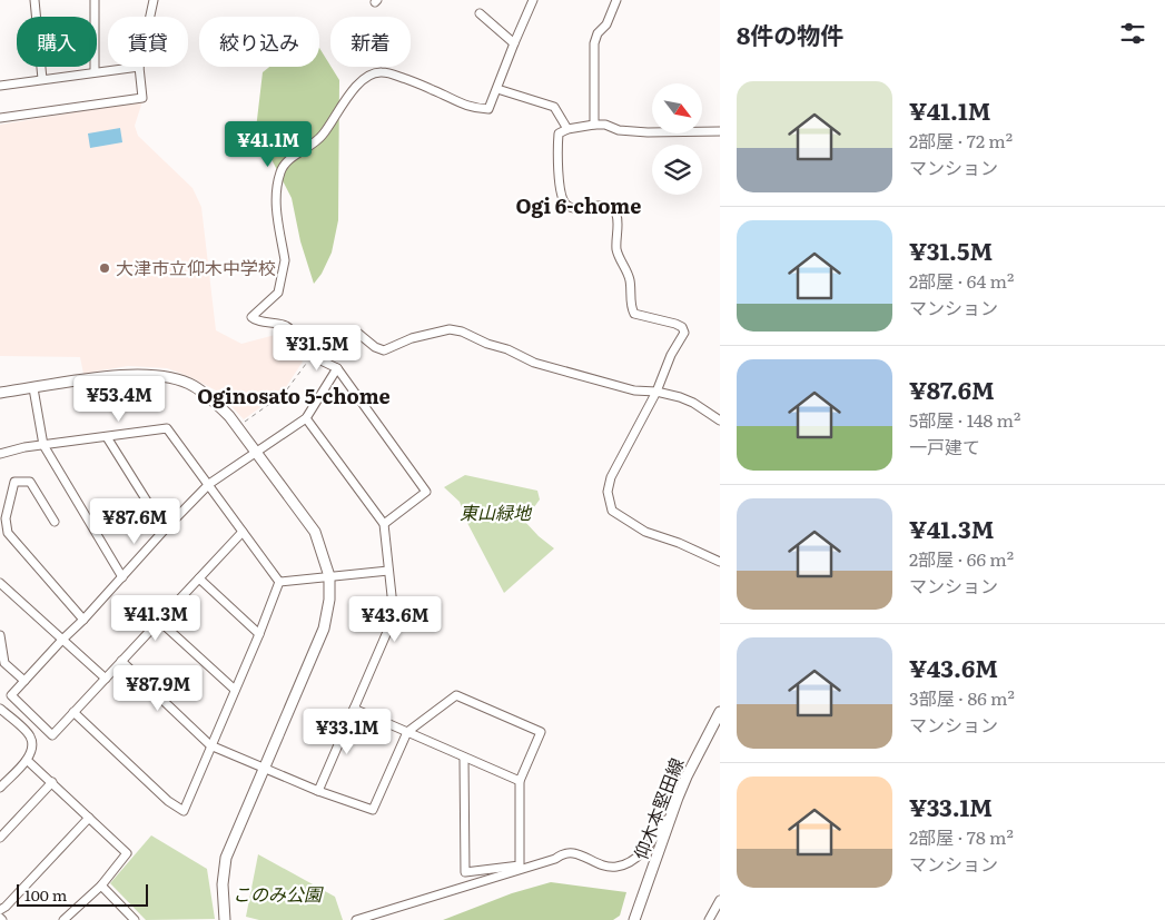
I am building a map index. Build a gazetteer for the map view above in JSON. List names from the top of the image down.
{
  "streets": {
    "street": ["仰木本堅田線"]
  },
  "districts": ["Ogi 6-chome", "Oginosato 5-chome"],
  "parks": ["東山緑地", "このみ公園"],
  "places": ["大津市立仰木中学校"],
  "scale_bar": "100 m",
  "north": "bottom right",
  "page": {
    "heading": "8件の物件",
    "chip": [
      "購入",
      "賃貸",
      "絞り込み",
      "新着"
    ],
    "list": [
      {
        "name": "¥41.1M",
        "note": "2部屋 · 72 m² · マンション"
      },
      {
        "name": "¥31.5M",
        "note": "2部屋 · 64 m² · マンション"
      },
      {
        "name": "¥87.6M",
        "note": "5部屋 · 148 m² · 一戸建て"
      },
      {
        "name": "¥41.3M",
        "note": "2部屋 · 66 m² · マンション"
      },
      {
        "name": "¥43.6M",
        "note": "3部屋 · 86 m² · マンション"
      },
      {
        "name": "¥33.1M",
        "note": "2部屋 · 78 m² · マンション"
      }
    ],
    "price": [
      "¥41.1M",
      "¥31.5M",
      "¥53.4M",
      "¥87.6M",
      "¥41.3M",
      "¥43.6M",
      "¥87.9M",
      "¥33.1M"
    ],
    "scale": "100 m"
  }
}
